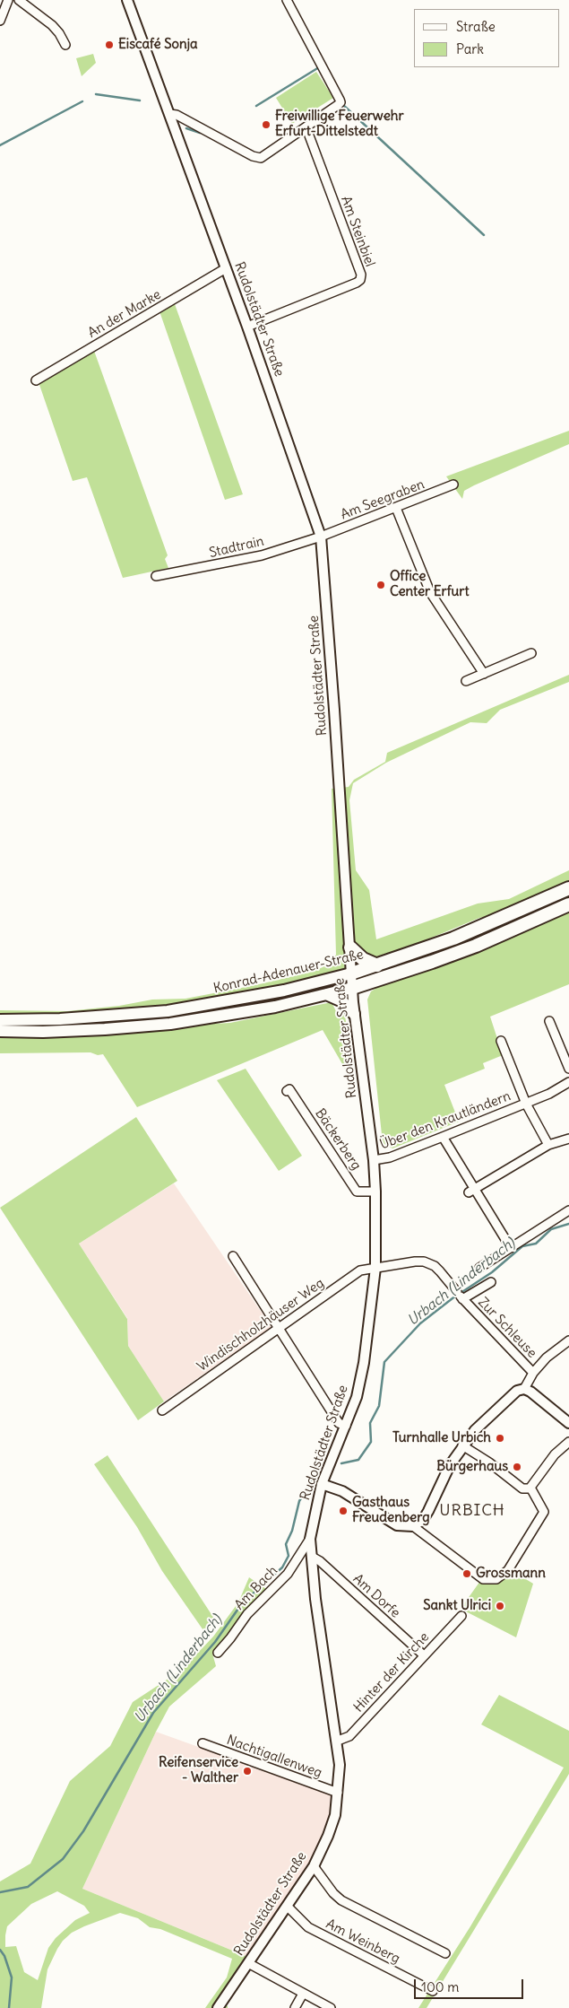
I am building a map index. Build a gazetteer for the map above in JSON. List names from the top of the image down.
{
  "streets": {
    "highway": ["Konrad-Adenauer-Straße"],
    "street": [
      "Am Steinbiel",
      "An der Marke",
      "Rudolstädter Straße",
      "Am Seegraben",
      "Stadtrain",
      "Über den Krautländern",
      "Bäckerberg",
      "Windischholzhäuser Weg",
      "Zur Schleuse",
      "Am Bach",
      "Am Dorfe",
      "Hinter der Kirche",
      "Nachtigallenweg",
      "Am Weinberg"
    ]
  },
  "crossings": [
    ["Am Steinbiel", "Rudolstädter Straße"],
    ["An der Marke", "Rudolstädter Straße"],
    ["Rudolstädter Straße", "Am Seegraben"],
    ["Rudolstädter Straße", "Stadtrain"],
    ["Rudolstädter Straße", "Konrad-Adenauer-Straße"],
    ["Rudolstädter Straße", "Über den Krautländern"],
    ["Rudolstädter Straße", "Bäckerberg"],
    ["Rudolstädter Straße", "Windischholzhäuser Weg"],
    ["Rudolstädter Straße", "Am Bach"],
    ["Rudolstädter Straße", "Am Dorfe"],
    ["Rudolstädter Straße", "Hinter der Kirche"],
    ["Rudolstädter Straße", "Nachtigallenweg"],
    ["Rudolstädter Straße", "Am Weinberg"],
    ["Am Seegraben", "Stadtrain"],
    ["Windischholzhäuser Weg", "Zur Schleuse"],
    ["Am Dorfe", "Hinter der Kirche"]
  ],
  "districts": ["URBICH"],
  "water": ["Urbach (Linderbach)"],
  "places": [
    "Eiscafé Sonja",
    "Freiwillige Feuerwehr Erfurt-Dittelstedt",
    "Office Center Erfurt",
    "Turnhalle Urbich",
    "Bürgerhaus",
    "Gasthaus Freudenberg",
    "Grossmann",
    "Sankt Ulrici",
    "Reifenservice - Walther"
  ],
  "legend": ["Straße", "Park"],
  "scale_bar": "100 m"
}
